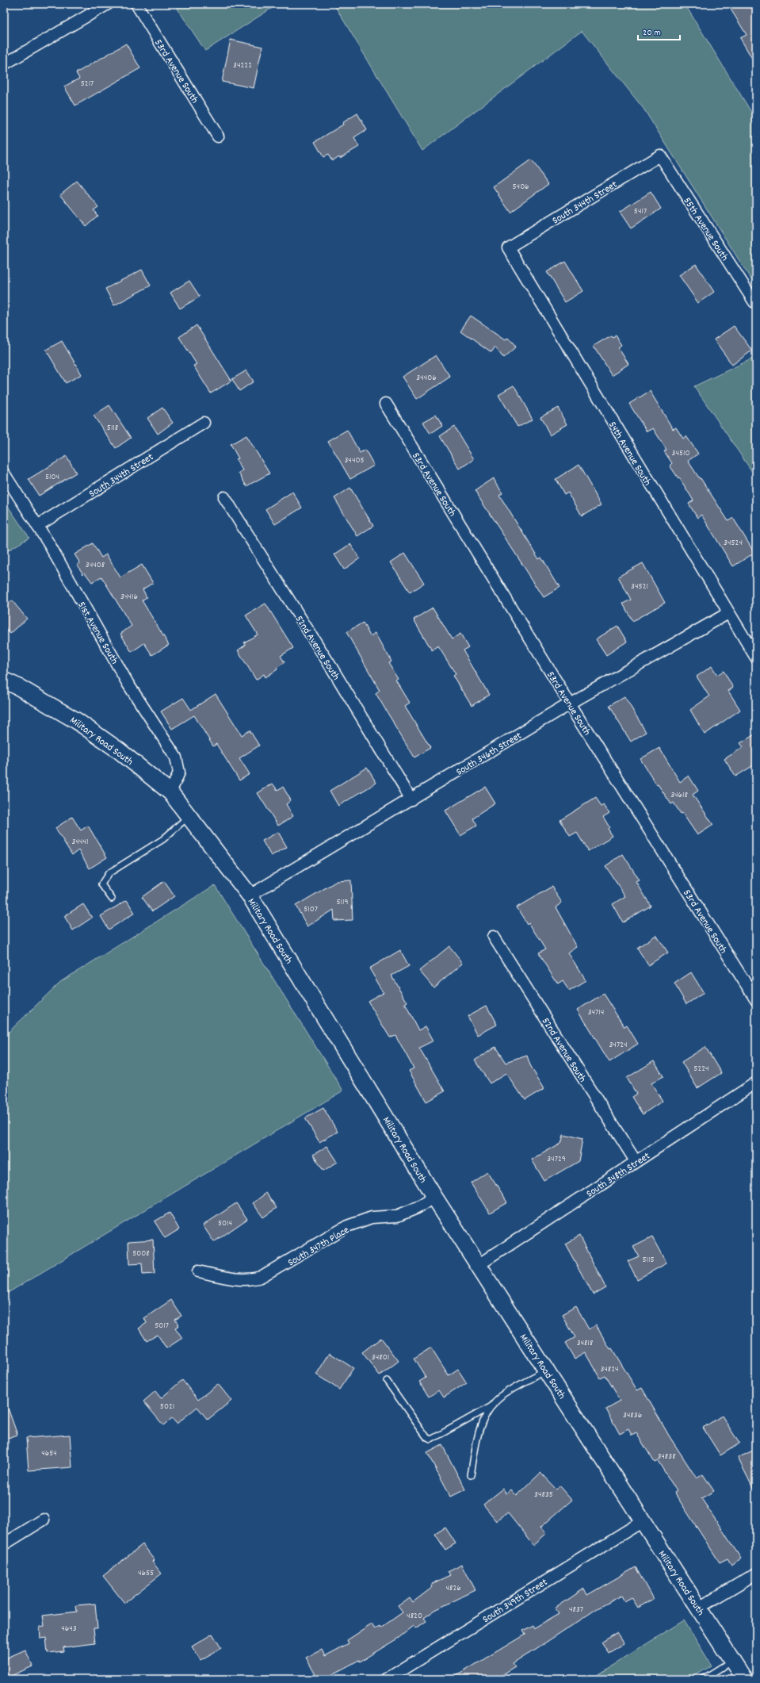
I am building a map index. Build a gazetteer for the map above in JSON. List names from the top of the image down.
{
  "streets": {
    "main road": ["Military Road South"],
    "street": [
      "53rd Avenue South",
      "South 344th Street",
      "55th Avenue South",
      "54th Avenue South",
      "51st Avenue South",
      "52nd Avenue South",
      "South 346th Street",
      "South 348th Street",
      "South 347th Place",
      "South 349th Street"
    ]
  },
  "crossings": [
    ["53rd Avenue South", "South 346th Street"],
    ["South 344th Street", "55th Avenue South"],
    ["South 344th Street", "54th Avenue South"],
    ["South 344th Street", "51st Avenue South"],
    ["54th Avenue South", "South 346th Street"],
    ["51st Avenue South", "Military Road South"],
    ["52nd Avenue South", "South 346th Street"],
    ["52nd Avenue South", "South 348th Street"],
    ["Military Road South", "South 346th Street"],
    ["Military Road South", "South 348th Street"],
    ["Military Road South", "South 347th Place"],
    ["Military Road South", "South 349th Street"]
  ],
  "house_numbers": [
    "34222",
    "5217",
    "5406",
    "5417",
    "34406",
    "5118",
    "34510",
    "34405",
    "5104",
    "34524",
    "34408",
    "34521",
    "34416",
    "34618",
    "34441",
    "5119",
    "5107",
    "34714",
    "34724",
    "5224",
    "34729",
    "5014",
    "5008",
    "5115",
    "5017",
    "34818",
    "34801",
    "34824",
    "5021",
    "34836",
    "4654",
    "34838",
    "34835",
    "4655",
    "4826",
    "4837",
    "4820",
    "4643"
  ],
  "scale_bar": "20 m"
}
